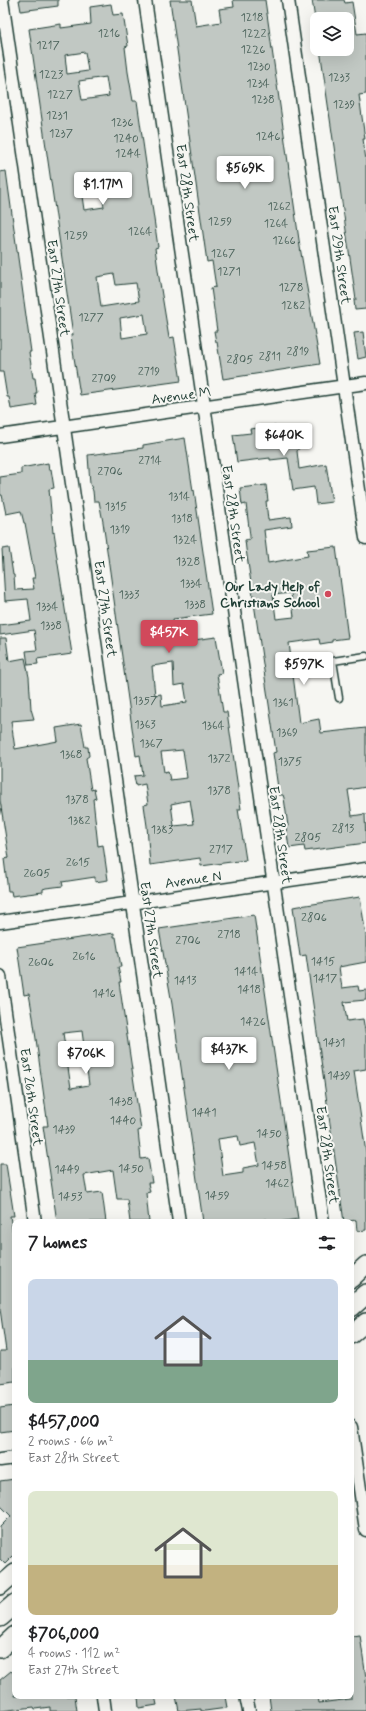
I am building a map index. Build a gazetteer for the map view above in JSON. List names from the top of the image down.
{
  "streets": {
    "street": [
      "East 28th Street",
      "East 29th Street",
      "East 27th Street",
      "Avenue M",
      "Avenue N",
      "East 26th Street"
    ]
  },
  "crossings": [
    ["East 28th Street", "Avenue M"],
    ["East 28th Street", "Avenue N"],
    ["East 29th Street", "Avenue M"],
    ["East 27th Street", "Avenue M"],
    ["East 27th Street", "Avenue N"]
  ],
  "places": ["Our Lady Help of Christians School"],
  "house_numbers": [
    "1218",
    "1216",
    "1222",
    "1217",
    "1226",
    "1230",
    "1223",
    "1233",
    "1234",
    "1227",
    "1238",
    "1239",
    "1231",
    "1236",
    "1237",
    "1246",
    "1240",
    "1244",
    "1262",
    "1259",
    "1264",
    "1264",
    "1259",
    "1266",
    "1267",
    "1271",
    "1278",
    "1282",
    "1277",
    "2819",
    "2811",
    "2805",
    "2719",
    "2709",
    "2714",
    "2706",
    "1314",
    "1315",
    "1318",
    "1319",
    "1324",
    "1328",
    "1334",
    "1333",
    "1338",
    "1334",
    "1338",
    "1357",
    "1361",
    "1363",
    "1364",
    "1369",
    "1367",
    "1368",
    "1372",
    "1375",
    "1378",
    "1378",
    "1382",
    "2813",
    "1383",
    "2805",
    "2717",
    "2615",
    "2605",
    "2806",
    "2718",
    "2706",
    "2616",
    "1415",
    "2606",
    "1414",
    "1417",
    "1413",
    "1418",
    "1416",
    "1426",
    "1431",
    "1439",
    "1438",
    "1441",
    "1440",
    "1439",
    "1450",
    "1458",
    "1450",
    "1449",
    "1462",
    "1459",
    "1453"
  ],
  "page": {
    "price": [
      "$569K",
      "$1.17M",
      "$640K",
      "$457K",
      "$597K",
      "$437K",
      "$706K"
    ],
    "heading": "7 homes",
    "list": [
      {
        "name": "$457,000",
        "note": "2 rooms · 66 m² · East 28th Street"
      },
      {
        "name": "$706,000",
        "note": "4 rooms · 112 m² · East 27th Street"
      }
    ]
  }
}
